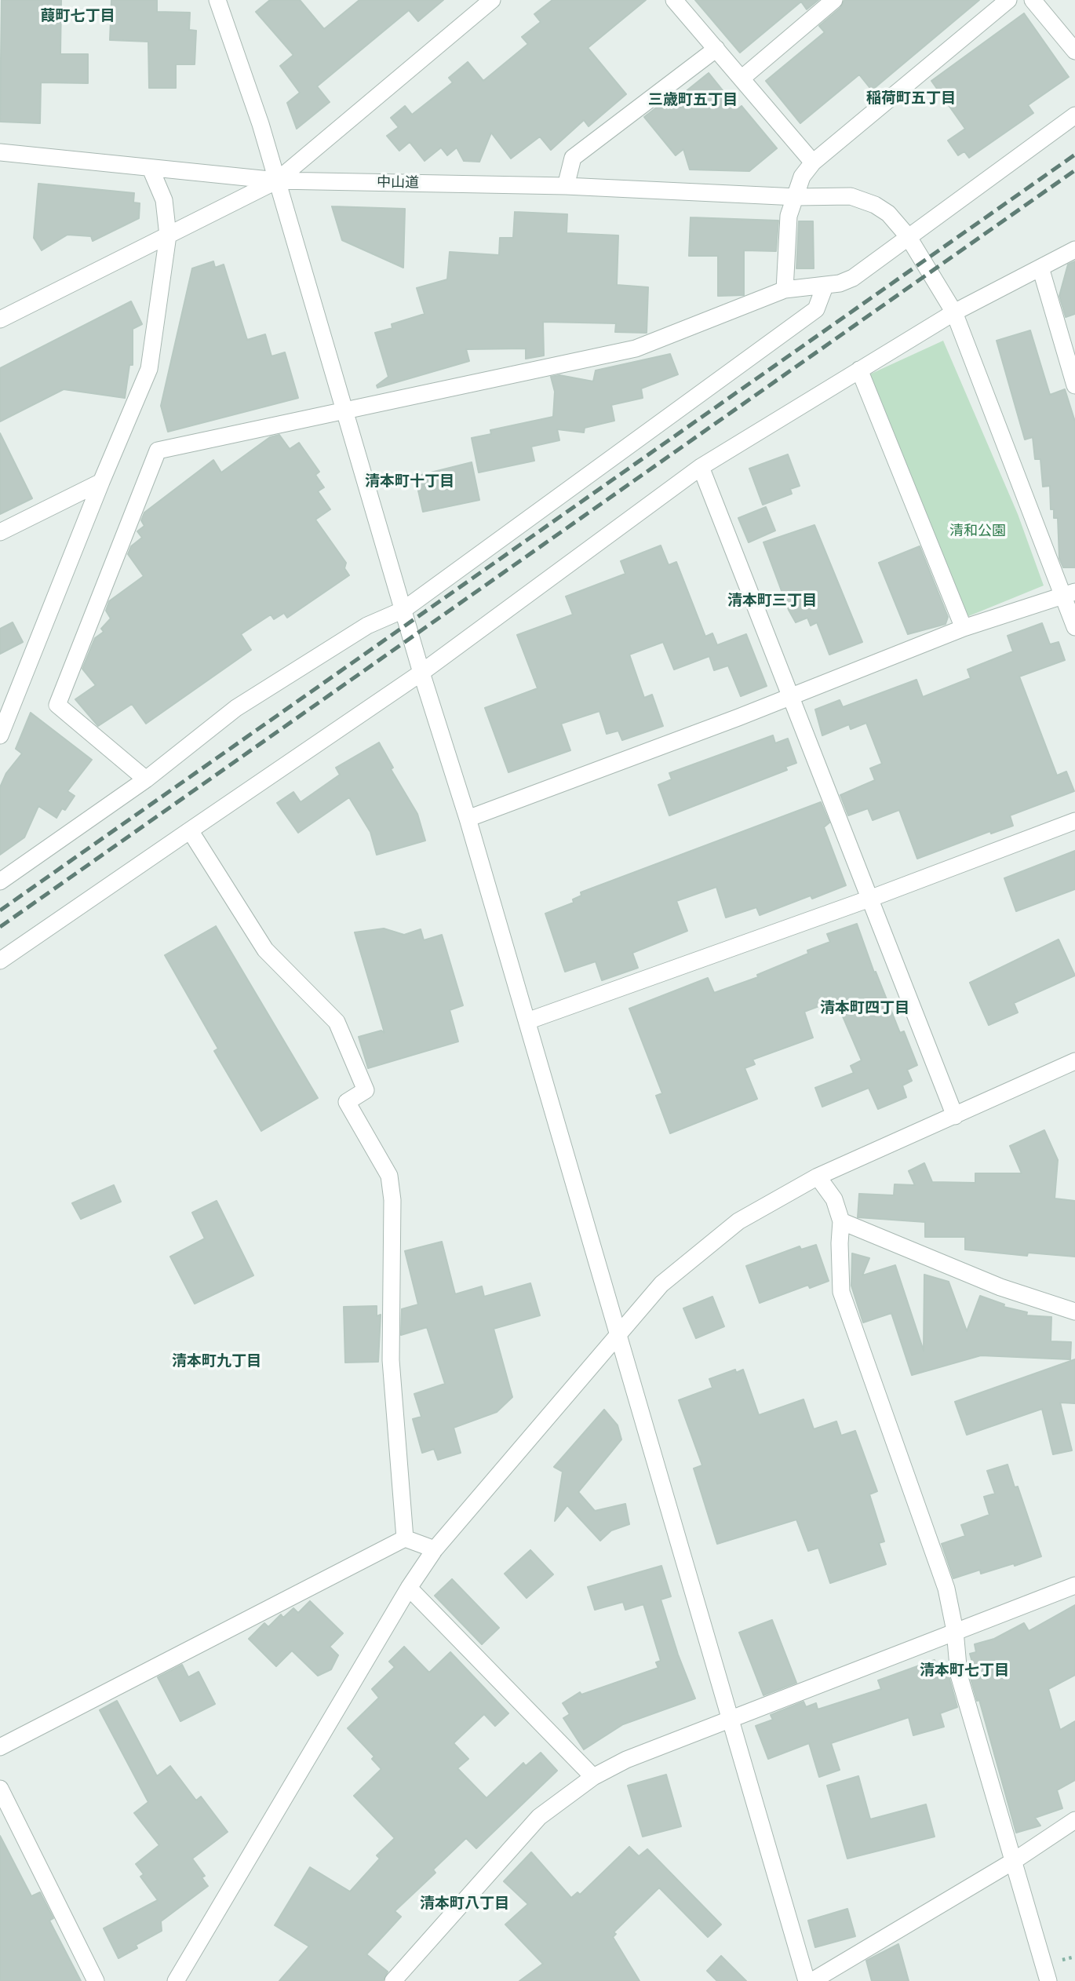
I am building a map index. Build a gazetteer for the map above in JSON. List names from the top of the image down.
{
  "streets": {
    "street": ["中山道"]
  },
  "districts": [
    "葭町七丁目",
    "稲荷町五丁目",
    "三歳町五丁目",
    "清本町十丁目",
    "清本町三丁目",
    "清本町四丁目",
    "清本町九丁目",
    "清本町七丁目",
    "清本町八丁目"
  ],
  "parks": ["清和公園"]
}
